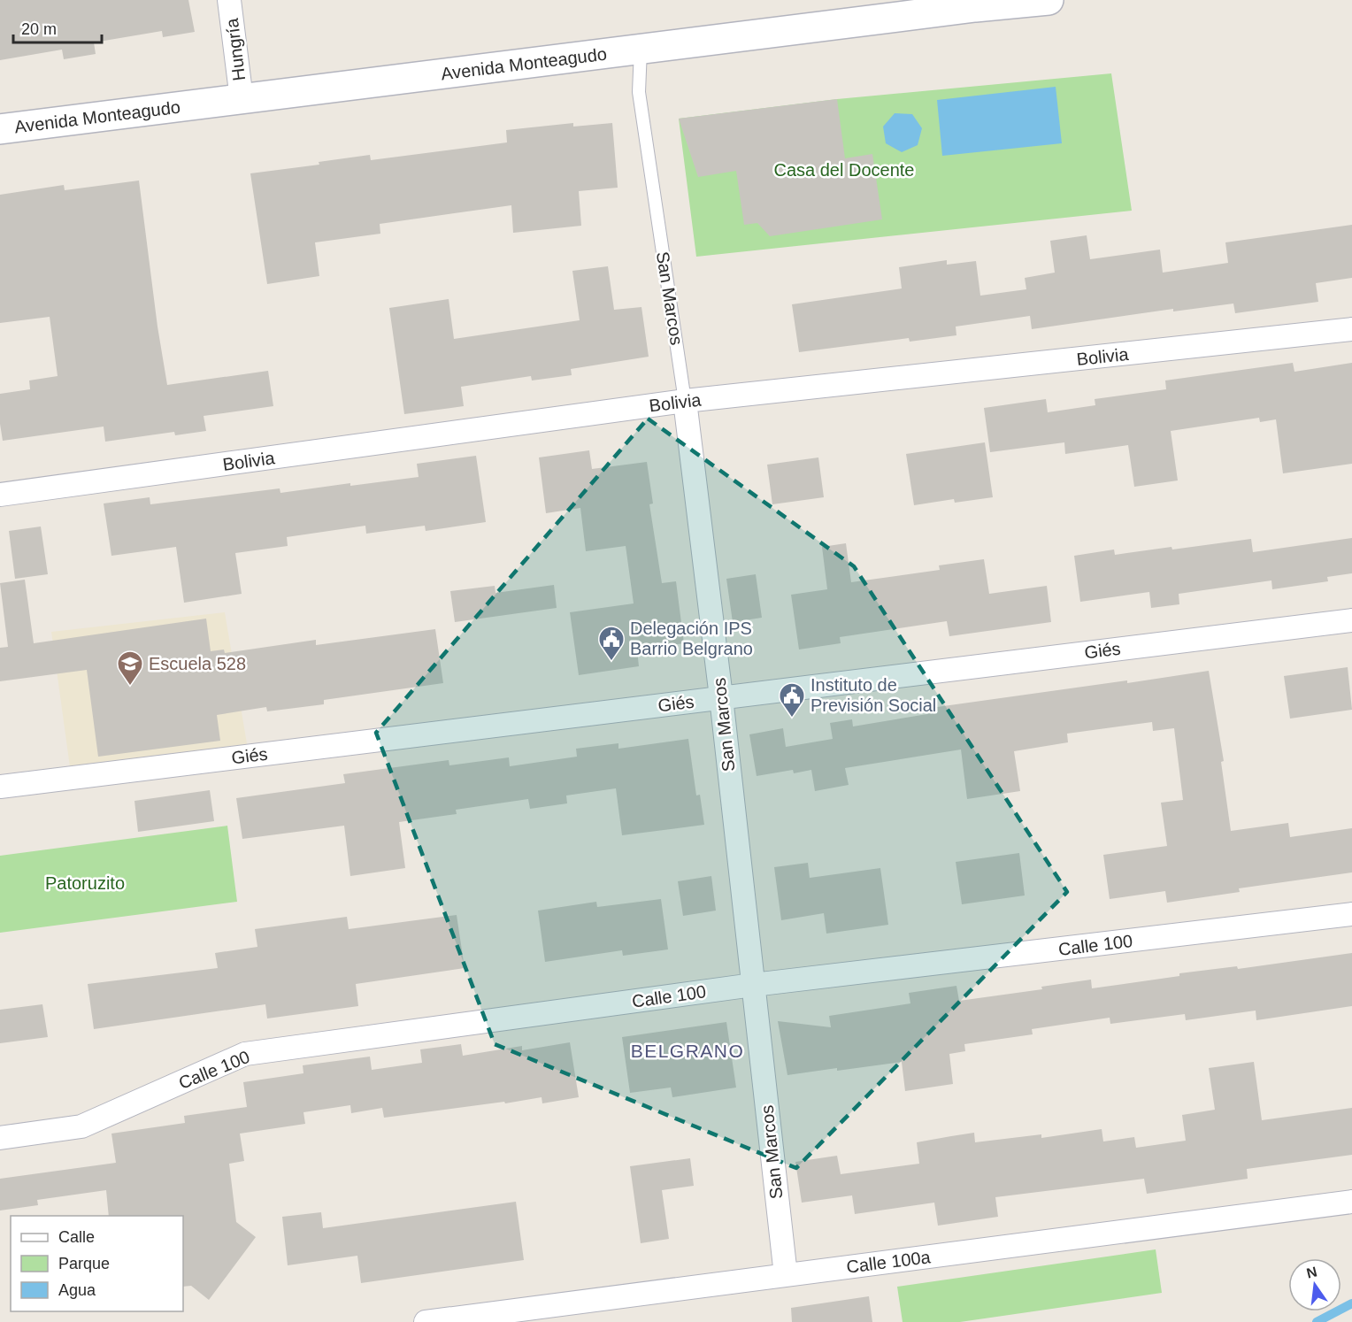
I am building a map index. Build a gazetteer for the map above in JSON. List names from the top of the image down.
{
  "streets": {
    "main road": ["Avenida Monteagudo"],
    "street": [
      "Hungría",
      "San Marcos",
      "Bolivia",
      "Giés",
      "Calle 100",
      "Calle 100a"
    ]
  },
  "crossings": [
    ["Hungría", "Avenida Monteagudo"],
    ["Avenida Monteagudo", "San Marcos"],
    ["San Marcos", "Bolivia"],
    ["San Marcos", "Giés"],
    ["San Marcos", "Calle 100"],
    ["San Marcos", "Calle 100a"]
  ],
  "districts": ["BELGRANO"],
  "parks": ["Casa del Docente", "Patoruzito"],
  "places": {
    "public building": ["Delegación IPS Barrio Belgrano", "Instituto de Previsión Social"],
    "school or university": ["Escuela 528"]
  },
  "legend": ["Calle", "Parque", "Agua"],
  "scale_bar": "20 m",
  "north": "top"
}
